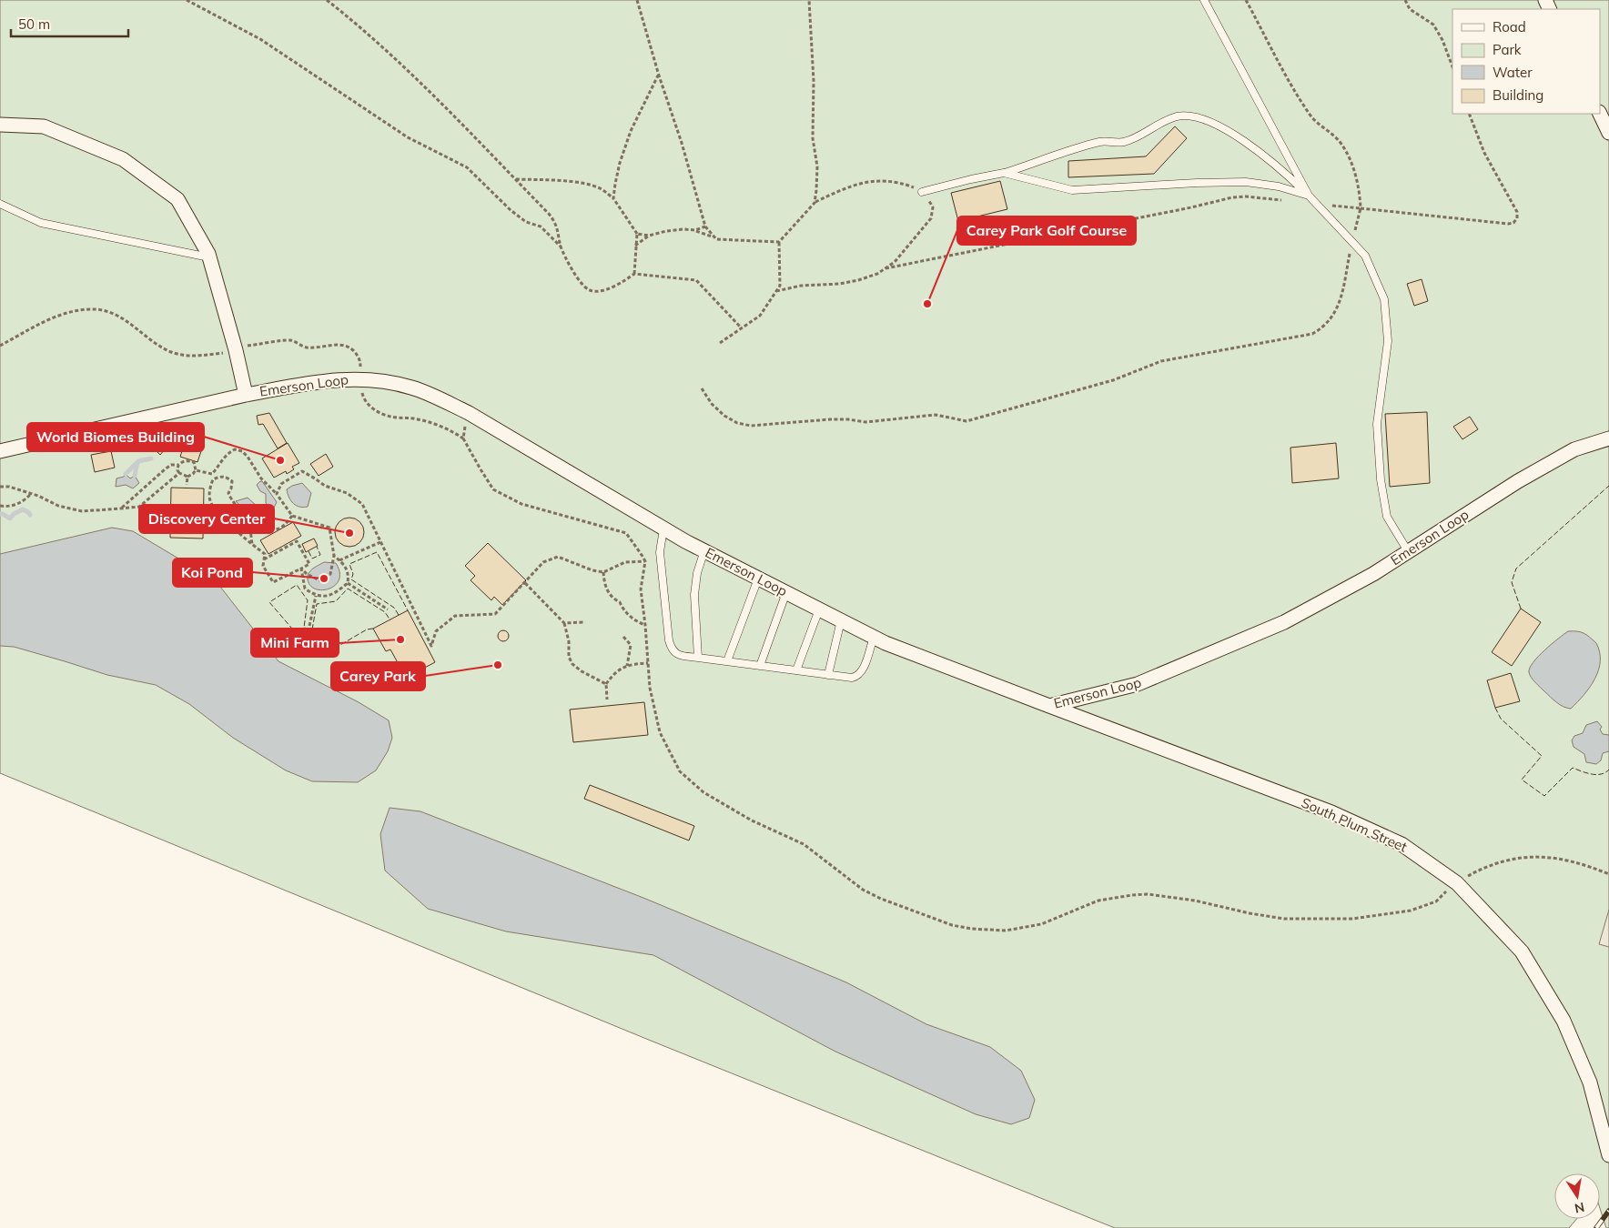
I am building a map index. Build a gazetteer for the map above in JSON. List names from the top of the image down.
{
  "streets": {
    "street": ["Emerson Loop", "South Plum Street"]
  },
  "crossings": [
    ["Emerson Loop", "South Plum Street"]
  ],
  "places": [
    "Carey Park Golf Course",
    "World Biomes Building",
    "Discovery Center",
    "Koi Pond",
    "Mini Farm",
    "Carey Park"
  ],
  "legend": [
    "Road",
    "Park",
    "Water",
    "Building"
  ],
  "scale_bar": "50 m",
  "north": "bottom"
}
